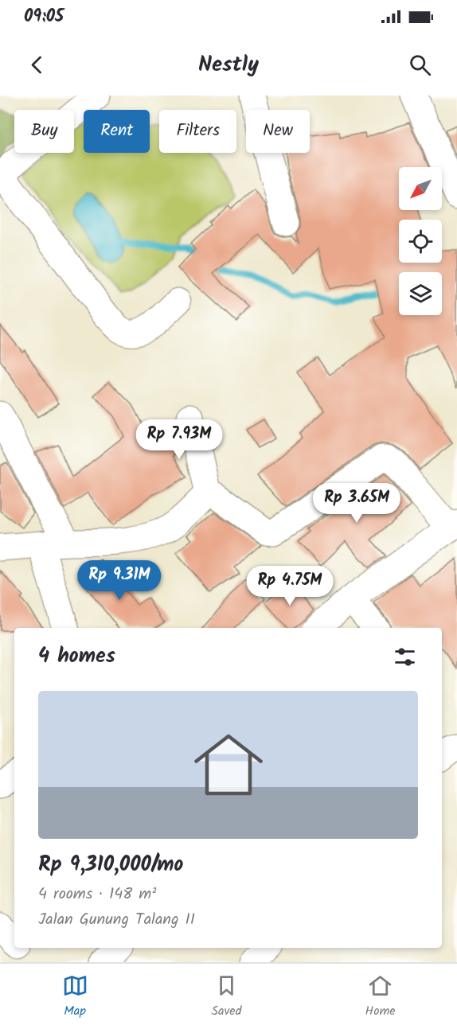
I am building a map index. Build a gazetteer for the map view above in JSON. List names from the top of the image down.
{
  "north": "bottom left",
  "page": {
    "status": "09:05",
    "header": "Nestly",
    "chip": [
      "Buy",
      "Rent",
      "Filters",
      "New"
    ],
    "price": [
      "Rp 7.93M",
      "Rp 3.65M",
      "Rp 9.31M",
      "Rp 4.75M"
    ],
    "heading": "4 homes",
    "list": [
      {
        "name": "Rp 9,310,000/mo",
        "note": "4 rooms · 148 m² · Jalan Gunung Talang II"
      }
    ],
    "tabs": ["Map", "Saved", "Home"]
  }
}
